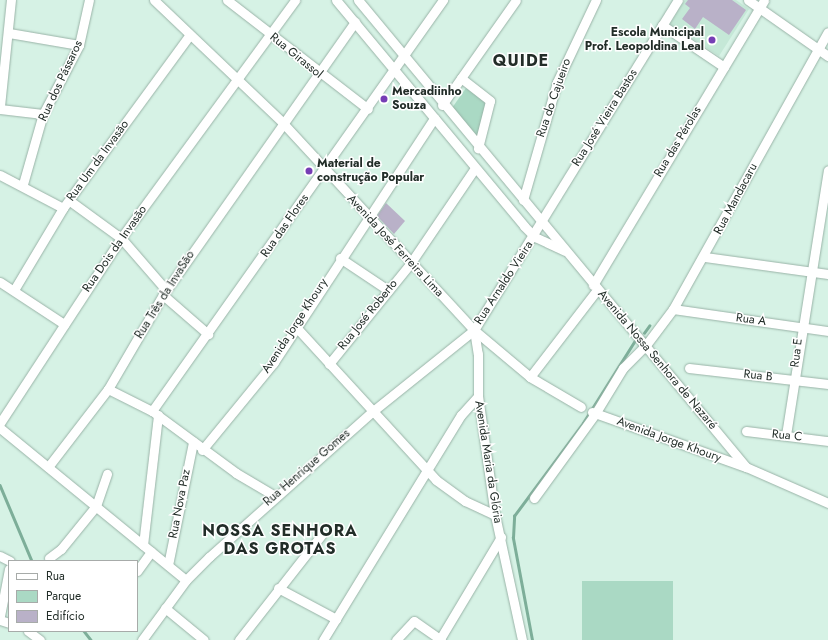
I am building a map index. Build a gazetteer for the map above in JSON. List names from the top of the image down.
{
  "streets": {
    "street": [
      "Rua Girassol",
      "Rua dos Pássaros",
      "Rua do Cajueiro",
      "Rua José Vieira Bastos",
      "Rua das Pérolas",
      "Rua Um da Invasão",
      "Rua Mandacaru",
      "Rua das Flores",
      "Avenida José Ferreira Lima",
      "Rua Dois da Invasão",
      "Rua Arnaldo Vieira",
      "Rua Três da InvaSão",
      "Rua José Roberto",
      "Rua A",
      "Avenida Jorge Khoury",
      "Rua E",
      "Avenida Nossa Senhora de Nazaré",
      "Rua B",
      "Rua C",
      "Avenida Maria da Glória",
      "Rua Henrique Gomes",
      "Rua Nova Paz"
    ]
  },
  "crossings": [
    ["Rua Girassol", "Rua das Flores"],
    ["Rua Girassol", "Rua Dois da Invasão"],
    ["Rua Girassol", "Rua Três da InvaSão"],
    ["Rua do Cajueiro", "Avenida Nossa Senhora de Nazaré"],
    ["Rua José Vieira Bastos", "Rua Arnaldo Vieira"],
    ["Rua José Vieira Bastos", "Avenida Nossa Senhora de Nazaré"],
    ["Rua das Pérolas", "Avenida José Ferreira Lima"],
    ["Rua das Pérolas", "Avenida Nossa Senhora de Nazaré"],
    ["Rua Um da Invasão", "Avenida José Ferreira Lima"],
    ["Rua Mandacaru", "Rua A"],
    ["Rua Mandacaru", "Avenida Jorge Khoury"],
    ["Rua Mandacaru", "Avenida Nossa Senhora de Nazaré"],
    ["Rua das Flores", "Avenida José Ferreira Lima"],
    ["Rua das Flores", "Avenida Nossa Senhora de Nazaré"],
    ["Avenida José Ferreira Lima", "Rua Dois da Invasão"],
    ["Avenida José Ferreira Lima", "Rua Arnaldo Vieira"],
    ["Avenida José Ferreira Lima", "Rua Três da InvaSão"],
    ["Avenida José Ferreira Lima", "Rua José Roberto"],
    ["Avenida José Ferreira Lima", "Avenida Jorge Khoury"],
    ["Avenida José Ferreira Lima", "Avenida Maria da Glória"],
    ["Avenida José Ferreira Lima", "Rua Henrique Gomes"],
    ["Rua Arnaldo Vieira", "Avenida Nossa Senhora de Nazaré"],
    ["Rua Arnaldo Vieira", "Avenida Maria da Glória"],
    ["Rua Arnaldo Vieira", "Rua Henrique Gomes"],
    ["Rua Três da InvaSão", "Avenida Nossa Senhora de Nazaré"],
    ["Rua José Roberto", "Avenida Nossa Senhora de Nazaré"],
    ["Rua A", "Rua E"],
    ["Avenida Jorge Khoury", "Avenida Nossa Senhora de Nazaré"],
    ["Rua E", "Rua B"],
    ["Rua E", "Rua C"],
    ["Avenida Maria da Glória", "Rua Henrique Gomes"]
  ],
  "districts": ["QUIDE", "NOSSA SENHORA DAS GROTAS"],
  "places": ["Escola Municipal Prof. Leopoldina Leal", "Mercadiinho Souza", "Material de construção Popular"],
  "legend": ["Rua", "Parque", "Edifício"]
}
